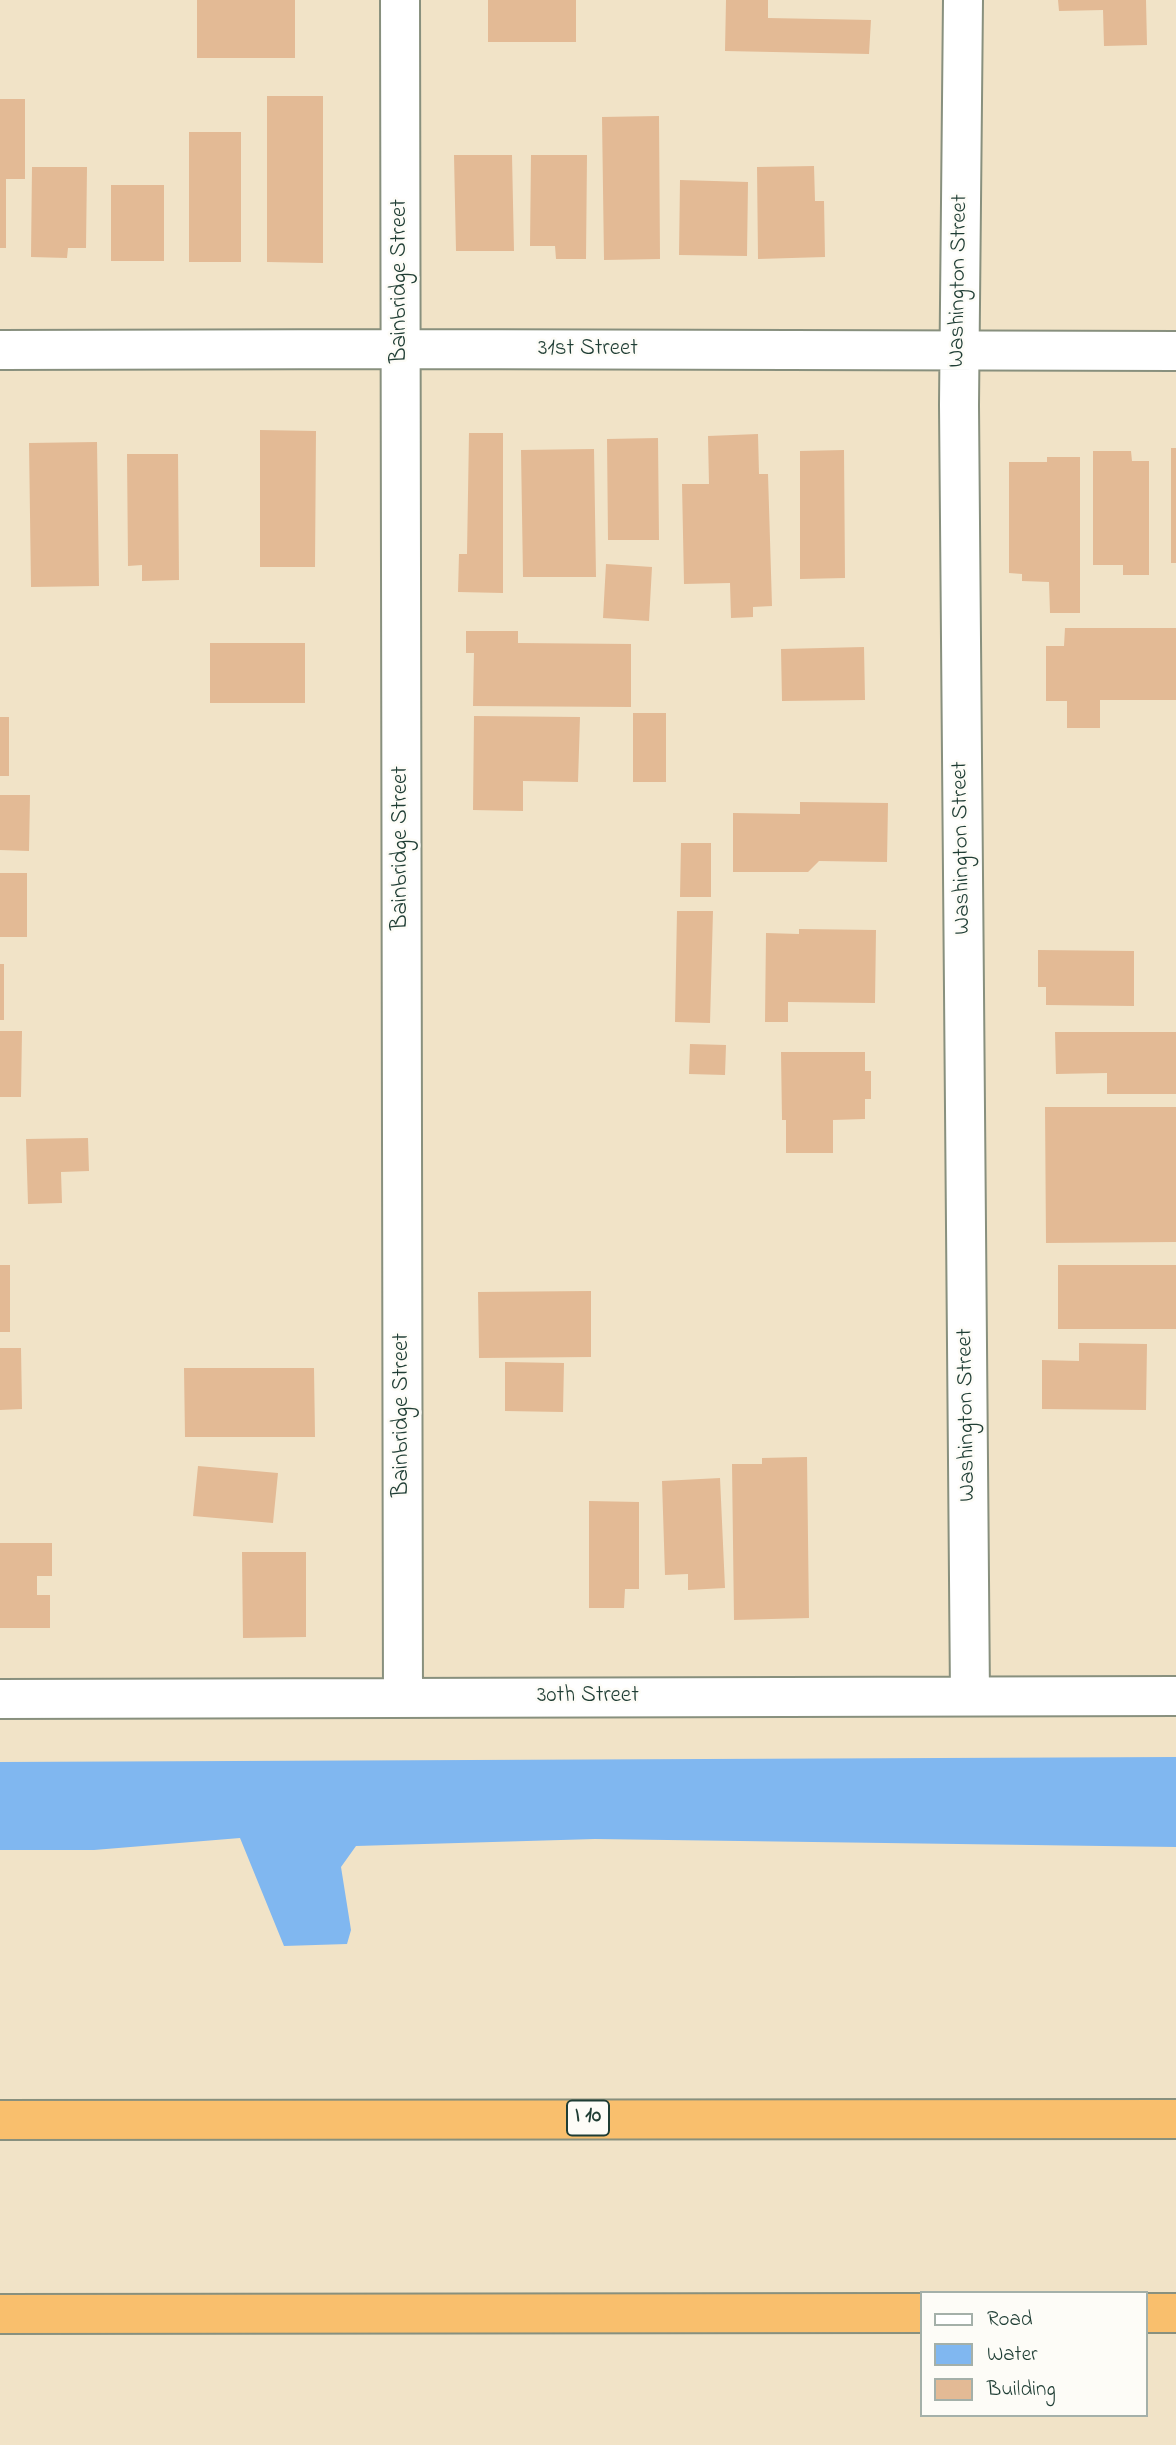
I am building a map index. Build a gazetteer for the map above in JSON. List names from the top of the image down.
{
  "streets": {
    "highway": ["I 10"],
    "street": [
      "Bainbridge Street",
      "Washington Street",
      "31st Street",
      "30th Street"
    ]
  },
  "crossings": [
    ["Bainbridge Street", "31st Street"],
    ["Bainbridge Street", "30th Street"],
    ["Washington Street", "31st Street"],
    ["Washington Street", "30th Street"]
  ],
  "legend": ["Road", "Water", "Building"]
}
